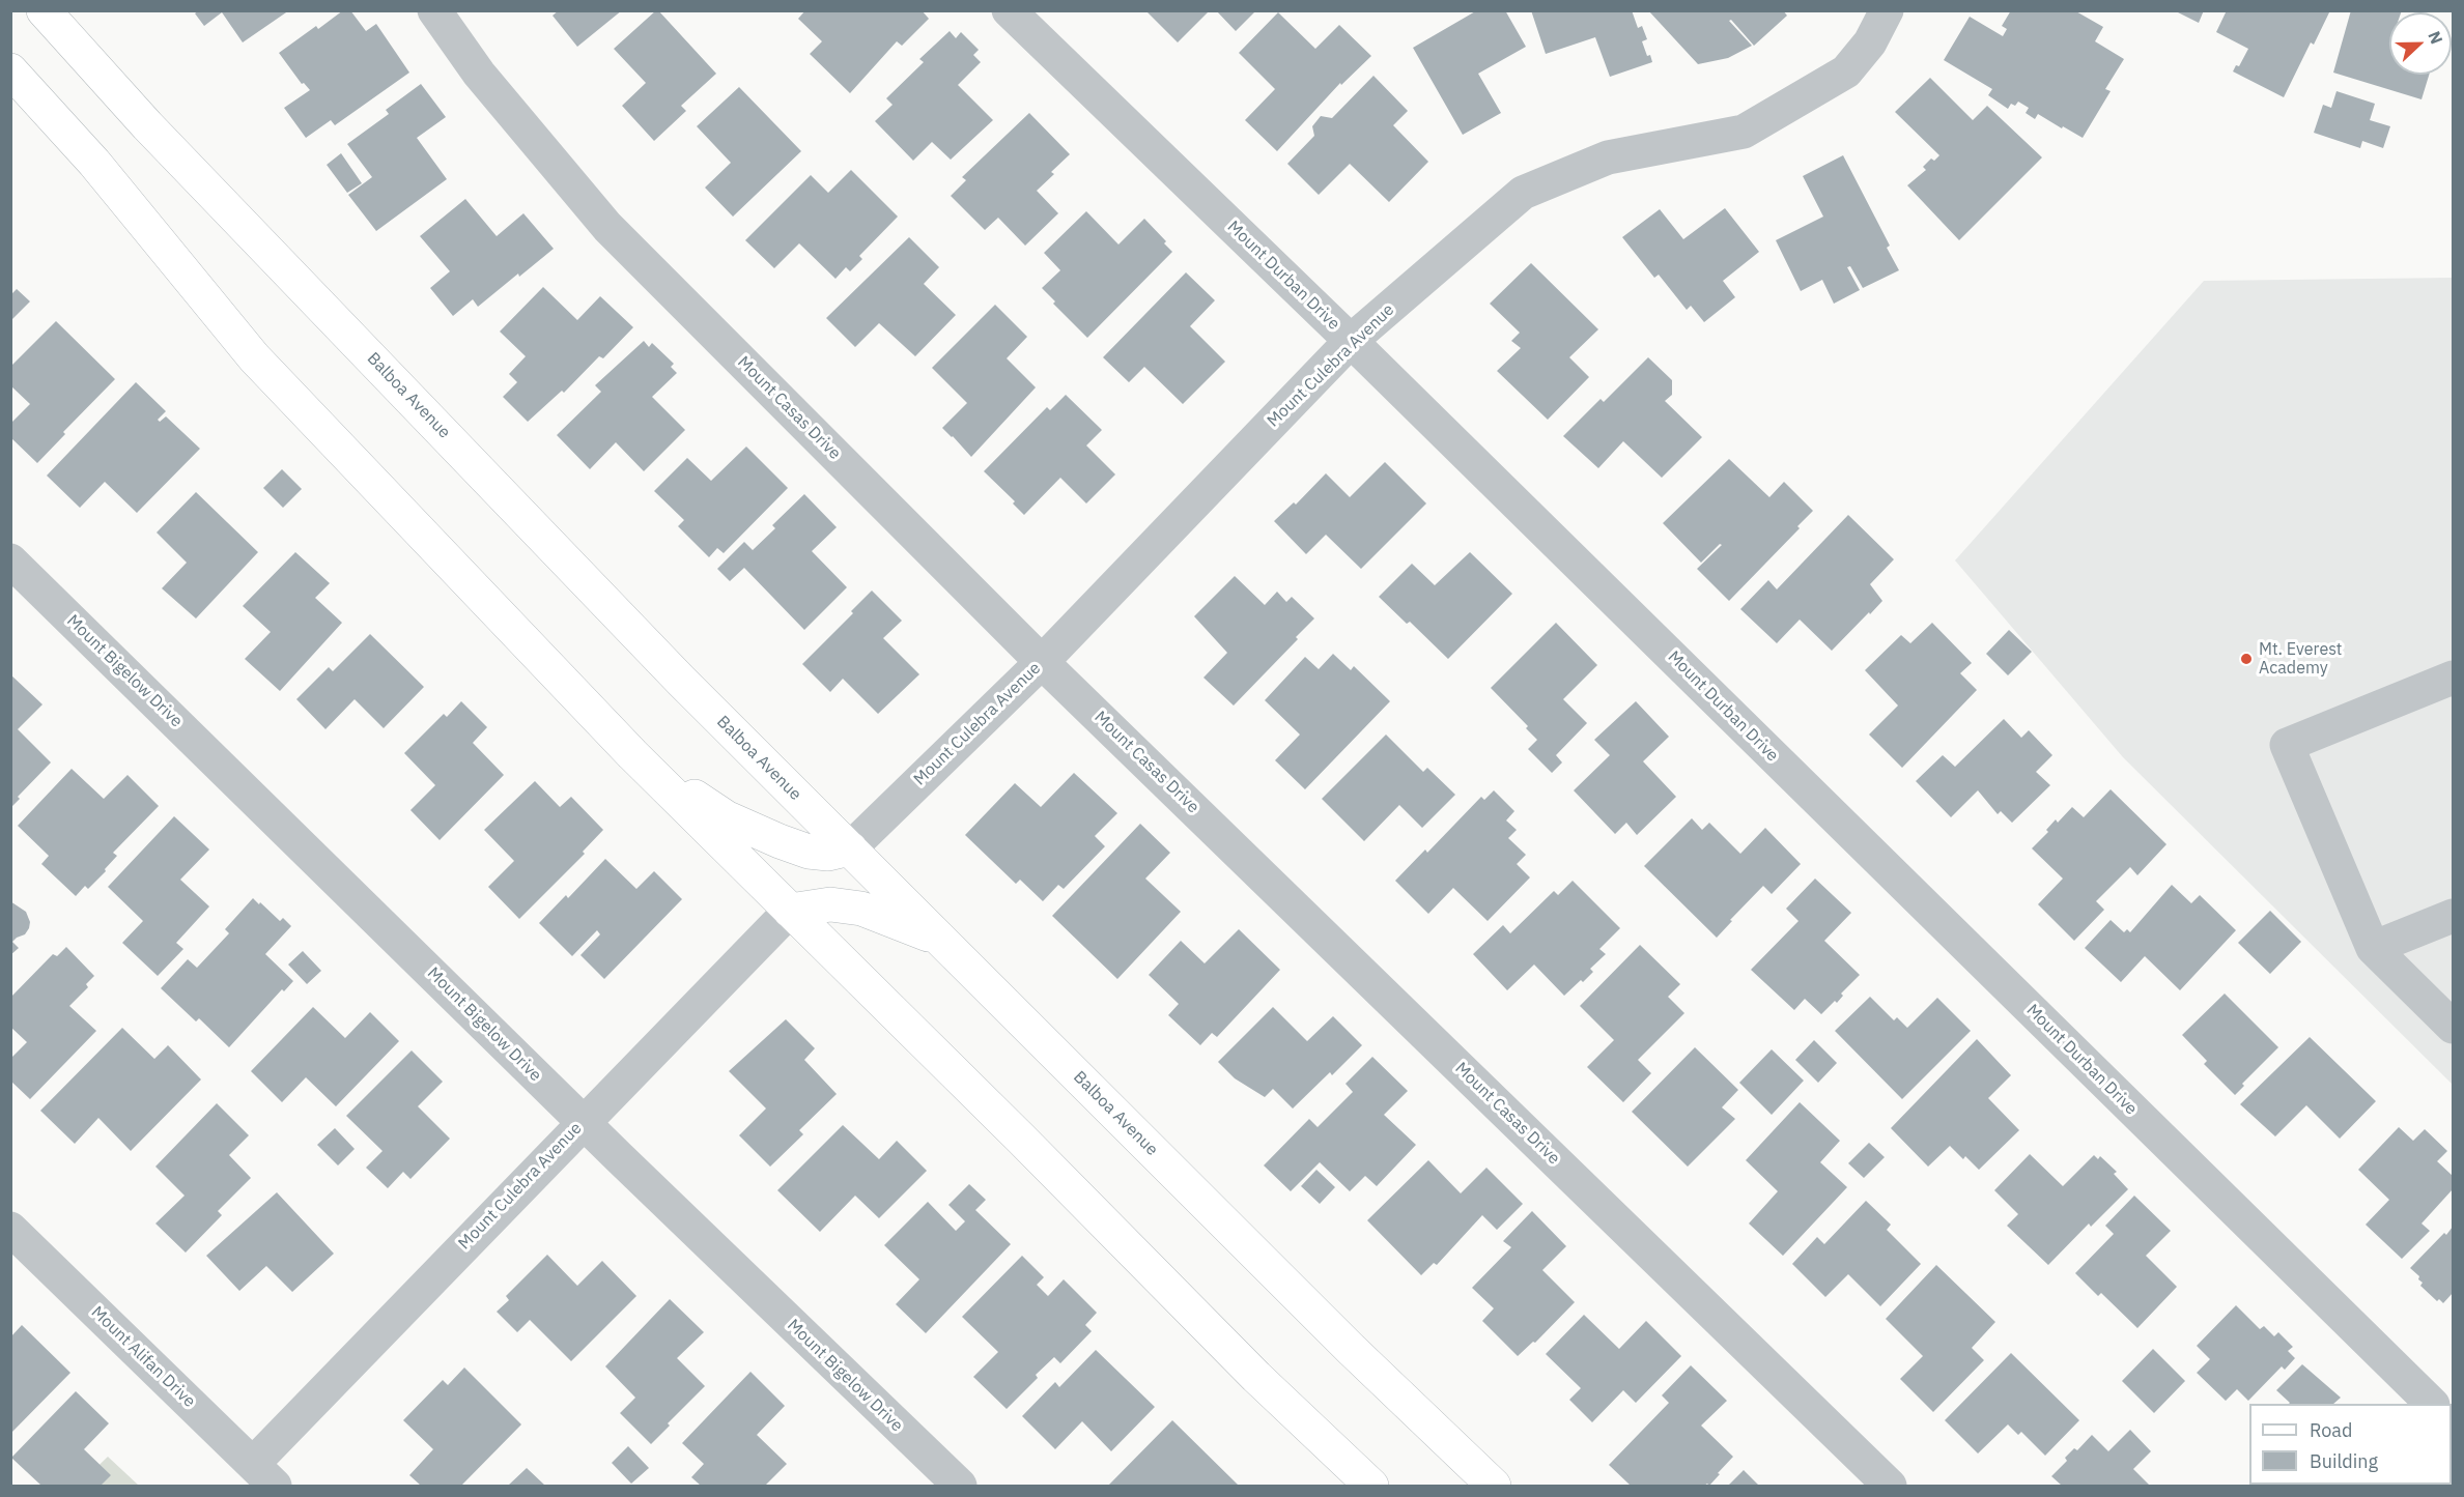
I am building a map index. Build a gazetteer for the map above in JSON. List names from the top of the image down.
{
  "streets": {
    "main road": ["Balboa Avenue"],
    "street": [
      "Mount Durban Drive",
      "Mount Culebra Avenue",
      "Mount Casas Drive",
      "Mount Bigelow Drive",
      "Mount Alifan Drive"
    ]
  },
  "crossings": [
    ["Mount Durban Drive", "Mount Culebra Avenue"],
    ["Mount Culebra Avenue", "Balboa Avenue"],
    ["Mount Culebra Avenue", "Mount Casas Drive"],
    ["Mount Culebra Avenue", "Mount Bigelow Drive"],
    ["Mount Culebra Avenue", "Mount Alifan Drive"]
  ],
  "places": ["Mt. Everest Academy"],
  "legend": ["Road", "Building"],
  "north": "right"
}
